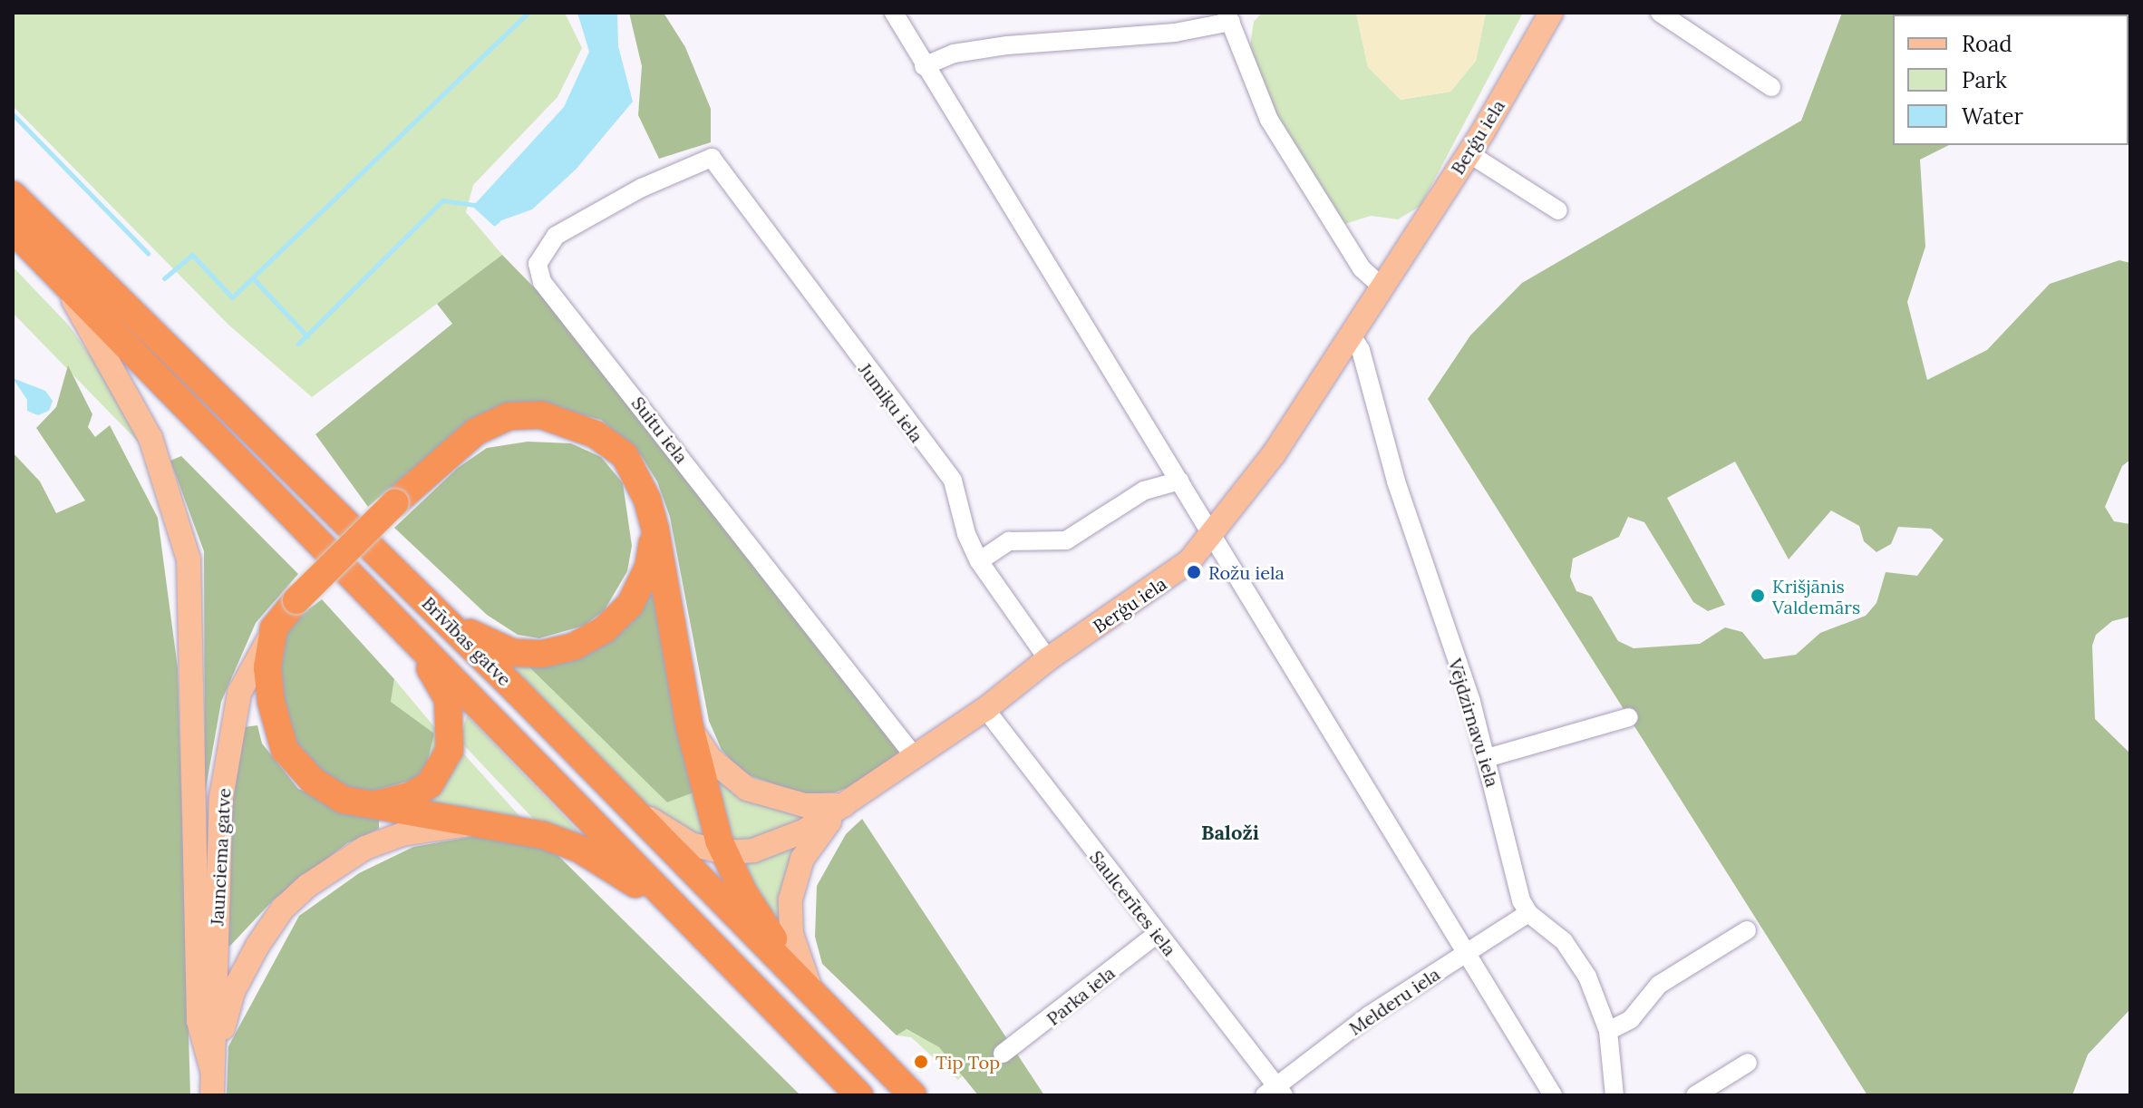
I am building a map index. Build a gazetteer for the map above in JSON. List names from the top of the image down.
{
  "streets": {
    "highway": ["Brīvības gatve"],
    "main road": ["Berģu iela", "Jaunciema gatve"],
    "street": [
      "Jumiķu iela",
      "Suitu iela",
      "Vējdzirnavu iela",
      "Saulcerītes iela",
      "Parka iela",
      "Melderu iela"
    ]
  },
  "crossings": [
    ["Berģu iela", "Jumiķu iela"],
    ["Berģu iela", "Suitu iela"],
    ["Berģu iela", "Brīvības gatve"],
    ["Berģu iela", "Vējdzirnavu iela"],
    ["Berģu iela", "Saulcerītes iela"],
    ["Jumiķu iela", "Suitu iela"],
    ["Vējdzirnavu iela", "Melderu iela"],
    ["Saulcerītes iela", "Parka iela"],
    ["Saulcerītes iela", "Melderu iela"]
  ],
  "districts": ["Baloži"],
  "places": ["Rožu iela", "Krišjānis Valdemārs", "Tip Top"],
  "legend": ["Road", "Park", "Water"]
}
